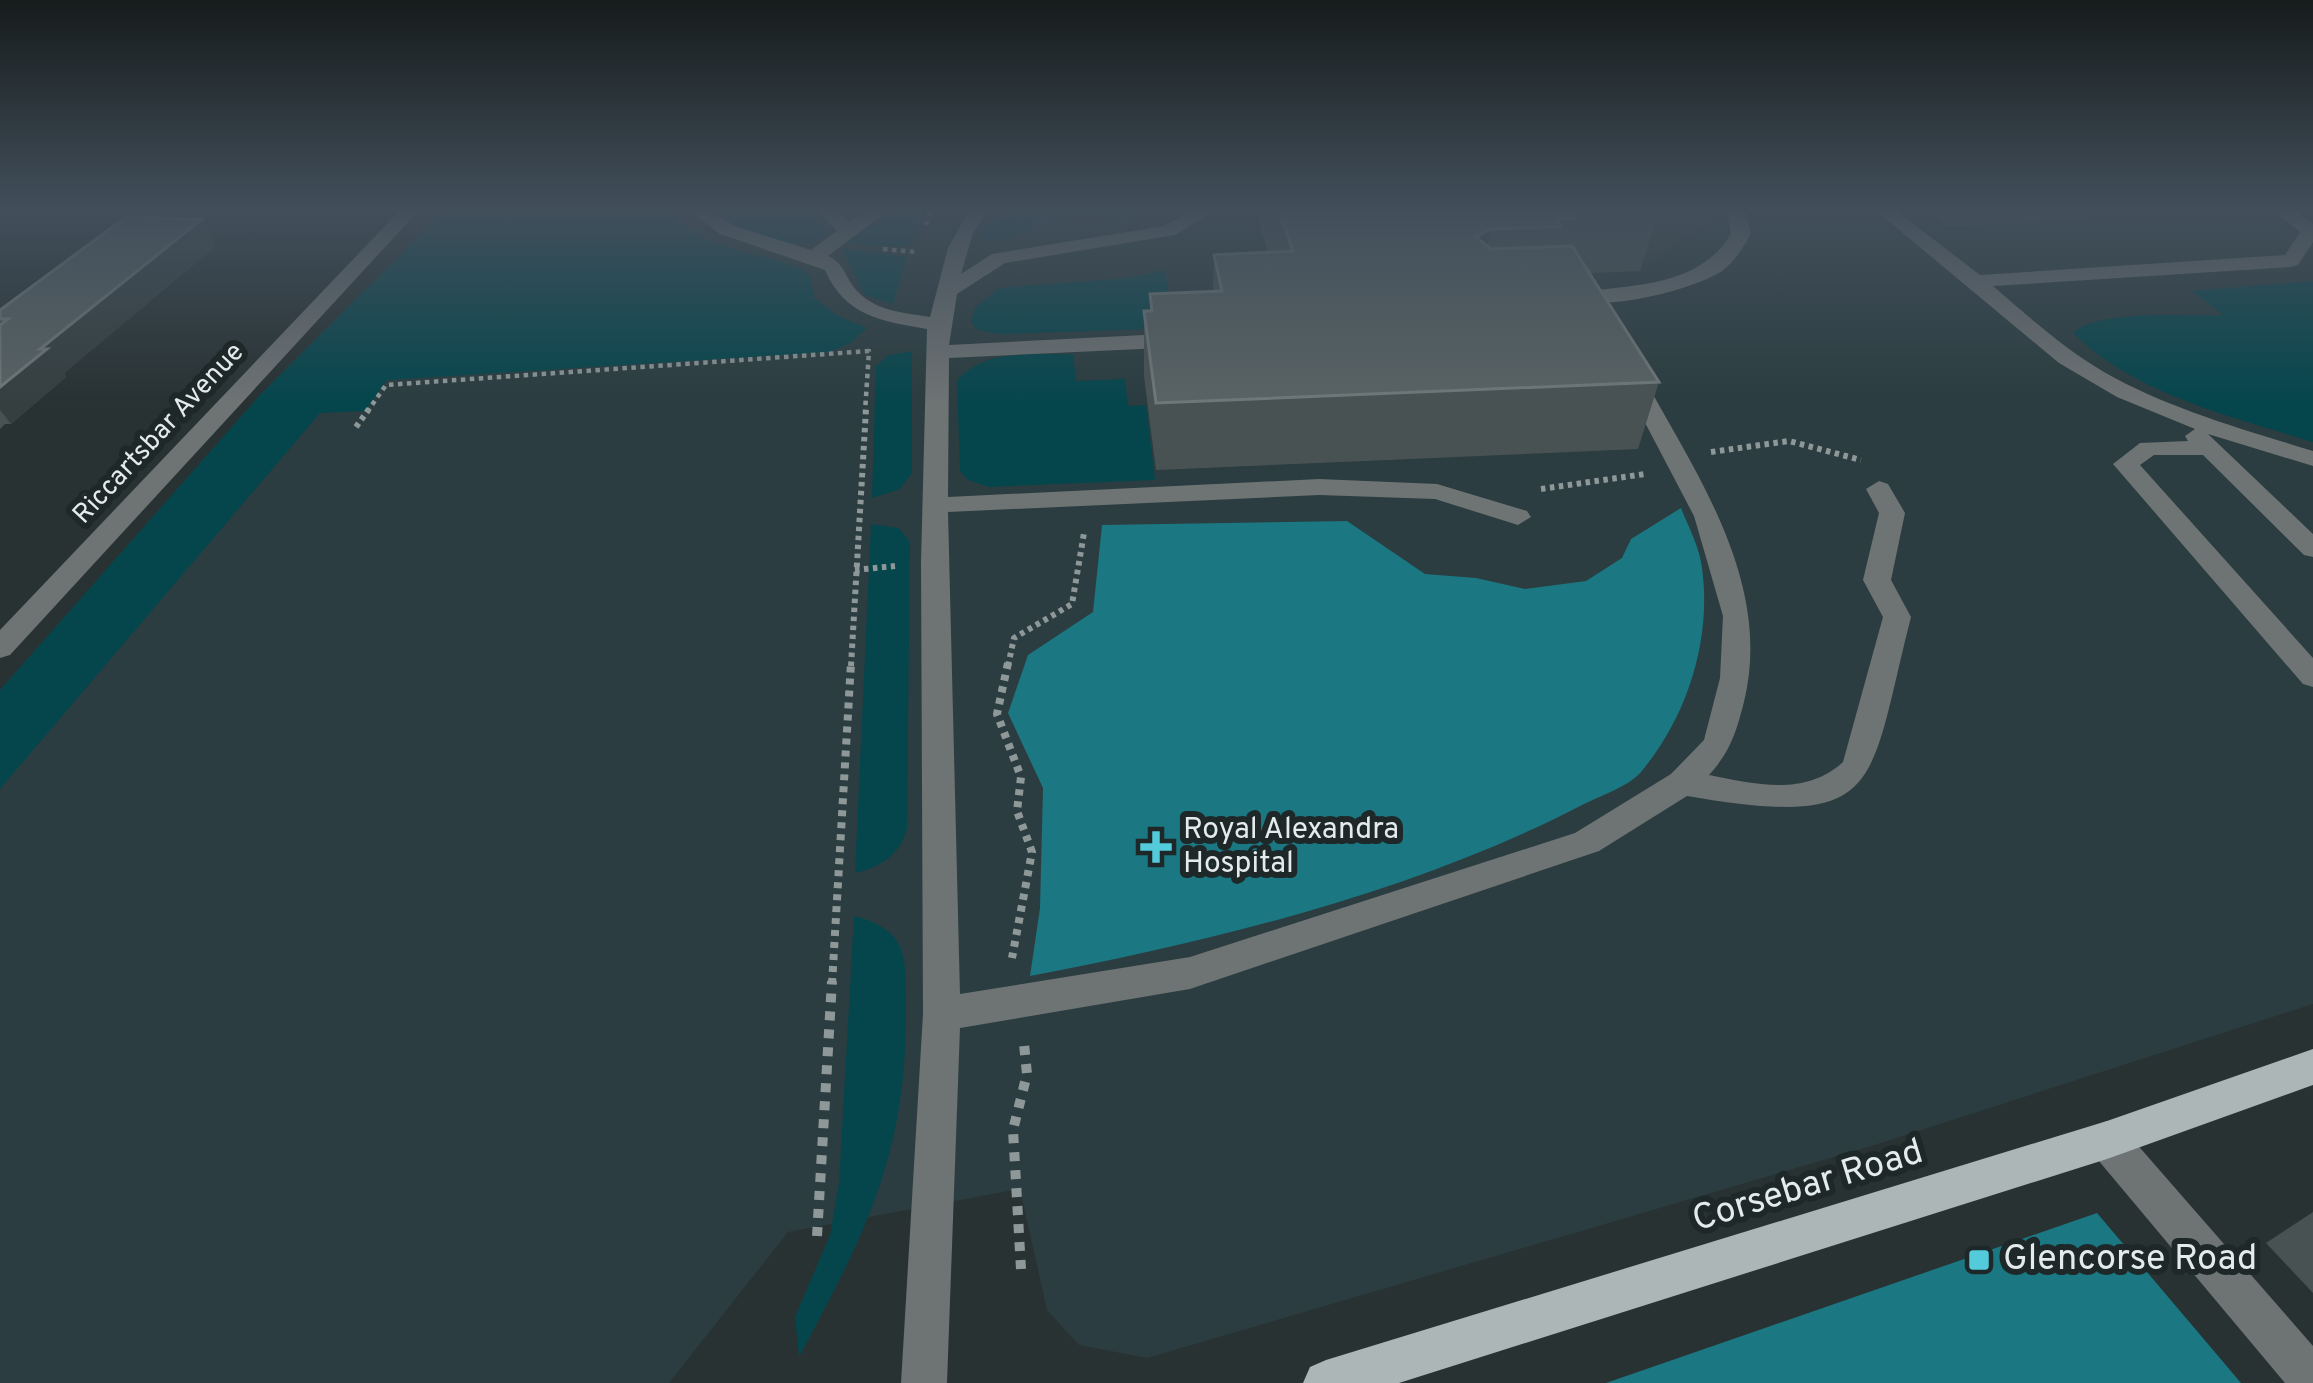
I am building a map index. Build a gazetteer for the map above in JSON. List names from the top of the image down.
{
  "streets": {
    "main road": ["Corsebar Road"],
    "street": ["Riccartsbar Avenue"]
  },
  "places": {
    "health": ["Royal Alexandra Hospital"],
    "transit": ["Glencorse Road"]
  }
}
